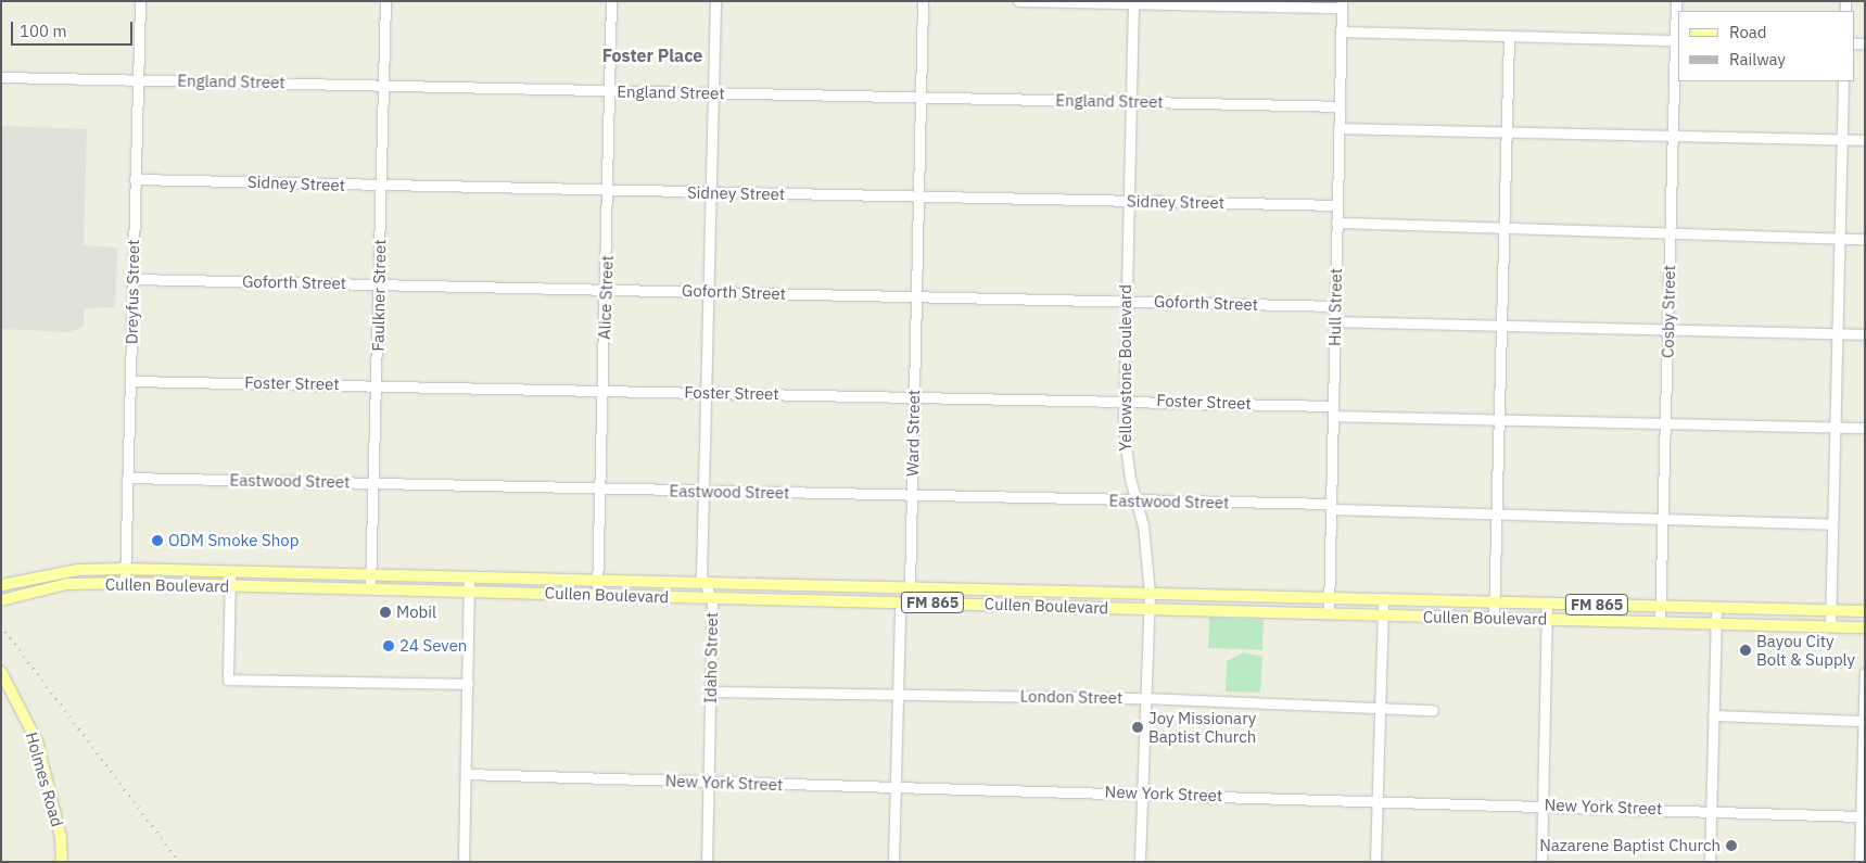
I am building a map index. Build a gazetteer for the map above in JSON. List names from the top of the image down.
{
  "streets": {
    "main road": ["Cullen Boulevard", "FM 865", "Holmes Road"],
    "street": [
      "England Street",
      "Sidney Street",
      "Goforth Street",
      "Dreyfus Street",
      "Faulkner Street",
      "Alice Street",
      "Hull Street",
      "Cosby Street",
      "Yellowstone Boulevard",
      "Foster Street",
      "Ward Street",
      "Eastwood Street",
      "Idaho Street",
      "London Street",
      "New York Street"
    ]
  },
  "crossings": [
    ["England Street", "Dreyfus Street"],
    ["England Street", "Faulkner Street"],
    ["England Street", "Alice Street"],
    ["England Street", "Hull Street"],
    ["England Street", "Yellowstone Boulevard"],
    ["England Street", "Ward Street"],
    ["Sidney Street", "Dreyfus Street"],
    ["Sidney Street", "Faulkner Street"],
    ["Sidney Street", "Alice Street"],
    ["Sidney Street", "Hull Street"],
    ["Sidney Street", "Yellowstone Boulevard"],
    ["Sidney Street", "Ward Street"],
    ["Goforth Street", "Dreyfus Street"],
    ["Goforth Street", "Faulkner Street"],
    ["Goforth Street", "Alice Street"],
    ["Goforth Street", "Hull Street"],
    ["Goforth Street", "Yellowstone Boulevard"],
    ["Goforth Street", "Ward Street"],
    ["Dreyfus Street", "Foster Street"],
    ["Dreyfus Street", "Eastwood Street"],
    ["Dreyfus Street", "Cullen Boulevard"],
    ["Faulkner Street", "Foster Street"],
    ["Faulkner Street", "Eastwood Street"],
    ["Faulkner Street", "Cullen Boulevard"],
    ["Alice Street", "Foster Street"],
    ["Alice Street", "Eastwood Street"],
    ["Alice Street", "Cullen Boulevard"],
    ["Hull Street", "Foster Street"],
    ["Hull Street", "Eastwood Street"],
    ["Hull Street", "Cullen Boulevard"],
    ["Cosby Street", "Foster Street"],
    ["Cosby Street", "Eastwood Street"],
    ["Cosby Street", "Cullen Boulevard"],
    ["Yellowstone Boulevard", "Foster Street"],
    ["Yellowstone Boulevard", "Eastwood Street"],
    ["Yellowstone Boulevard", "Cullen Boulevard"],
    ["Yellowstone Boulevard", "London Street"],
    ["Yellowstone Boulevard", "New York Street"],
    ["Foster Street", "Ward Street"],
    ["Ward Street", "Eastwood Street"],
    ["Ward Street", "Cullen Boulevard"],
    ["Ward Street", "London Street"],
    ["Ward Street", "New York Street"],
    ["Cullen Boulevard", "Idaho Street"],
    ["Idaho Street", "London Street"],
    ["Idaho Street", "New York Street"]
  ],
  "districts": ["Foster Place"],
  "places": [
    "ODM Smoke Shop",
    "Mobil",
    "24 Seven",
    "Bayou City Bolt & Supply",
    "Joy Missionary Baptist Church",
    "Nazarene Baptist Church"
  ],
  "legend": ["Road", "Railway"],
  "scale_bar": "100 m"
}
